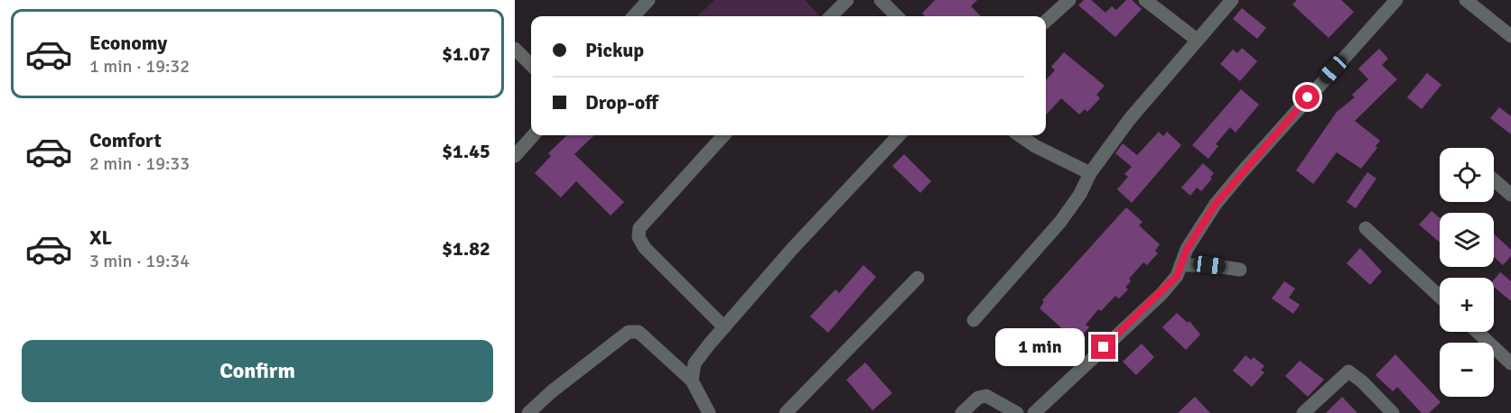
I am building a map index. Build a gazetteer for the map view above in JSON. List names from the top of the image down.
{
  "page": {
    "list": [
      {
        "name": "Economy",
        "note": "1 min · 19:32",
        "value": "$1.07"
      },
      {
        "name": "Comfort",
        "note": "2 min · 19:33",
        "value": "$1.45"
      },
      {
        "name": "XL",
        "note": "3 min · 19:34",
        "value": "$1.82"
      }
    ],
    "banner": ["Pickup", "Drop-off"],
    "map_buttons": ["+", "−"],
    "bubble": "1 min",
    "buttons": "Confirm"
  }
}
